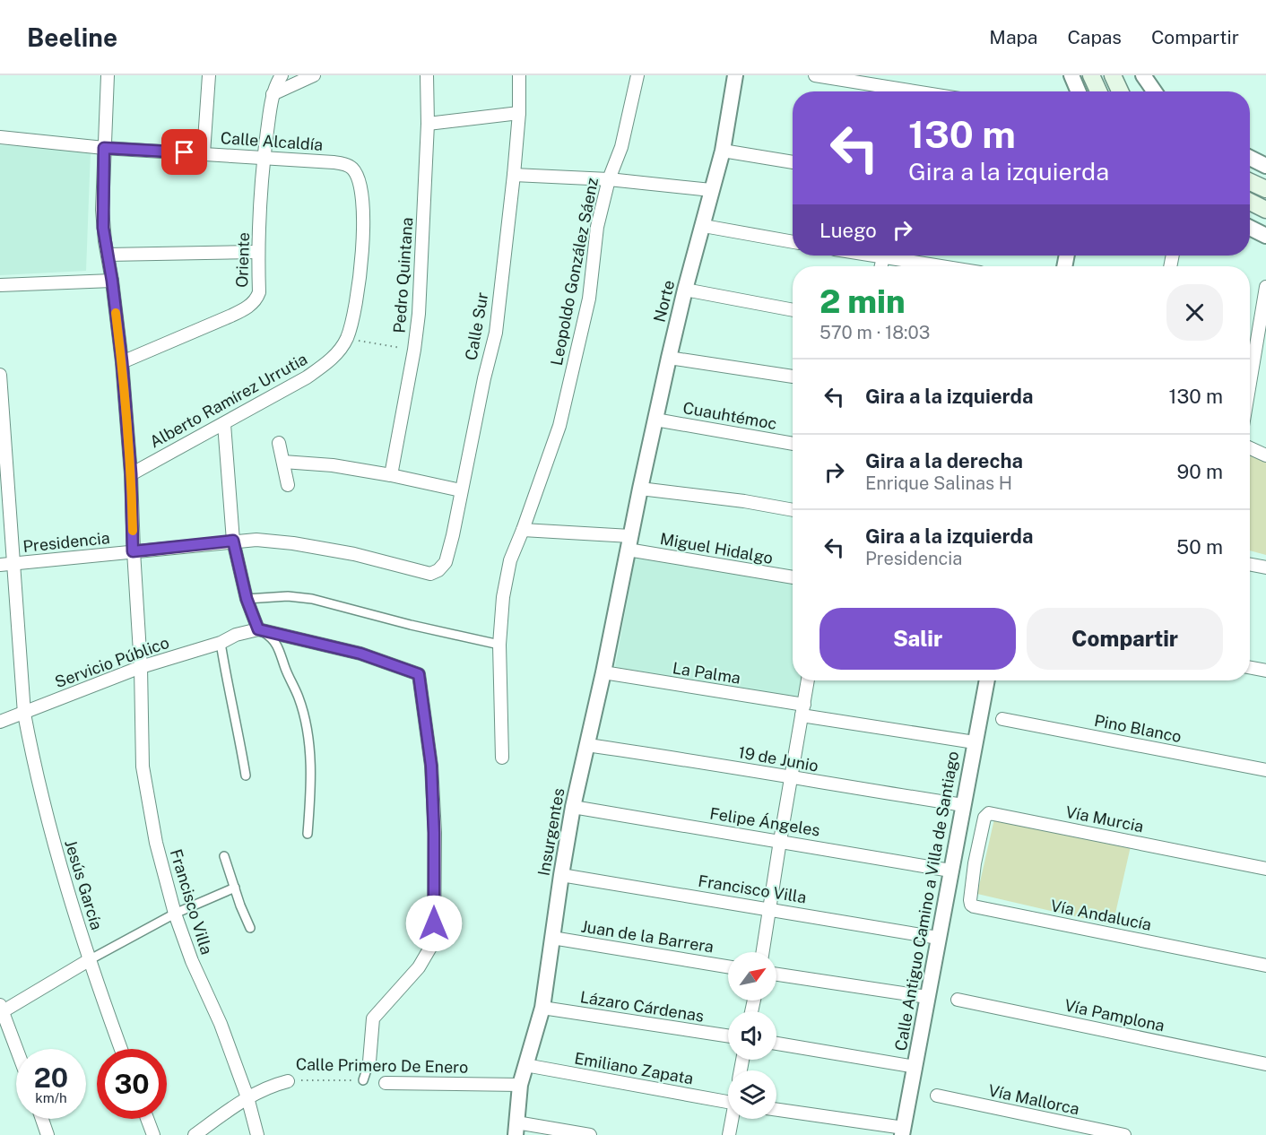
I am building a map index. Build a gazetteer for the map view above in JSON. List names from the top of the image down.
{
  "streets": {
    "street": [
      "Calle Alcaldía",
      "Oriente",
      "Leopoldo González Sáenz",
      "Pedro Quintana",
      "Norte",
      "Calle Sur",
      "Alberto Ramírez Urrutia",
      "Cuauhtémoc",
      "Presidencia",
      "Miguel Hidalgo",
      "Servicio Público",
      "La Palma",
      "Pino Blanco",
      "19 de Junio",
      "Vía Murcia",
      "Felipe Ángeles",
      "Insurgentes",
      "Jesús García",
      "Francisco Villa",
      "Calle Antiguo Camino a Villa de Santiago",
      "Vía Andalucía",
      "Juan de la Barrera",
      "Lázaro Cárdenas",
      "Vía Pamplona",
      "Calle Primero De Enero",
      "Emiliano Zapata",
      "Vía Mallorca"
    ]
  },
  "crossings": [
    ["Calle Alcaldía", "Oriente"],
    ["Calle Alcaldía", "Alberto Ramírez Urrutia"],
    ["Calle Alcaldía", "Francisco Villa"],
    ["Oriente", "Francisco Villa"],
    ["Leopoldo González Sáenz", "Miguel Hidalgo"],
    ["Norte", "Cuauhtémoc"],
    ["Norte", "Miguel Hidalgo"],
    ["Norte", "Insurgentes"],
    ["Calle Sur", "Presidencia"],
    ["Alberto Ramírez Urrutia", "Francisco Villa"],
    ["Presidencia", "Jesús García"],
    ["Presidencia", "Francisco Villa"],
    ["Miguel Hidalgo", "Insurgentes"],
    ["Servicio Público", "Jesús García"],
    ["Servicio Público", "Francisco Villa"],
    ["La Palma", "Insurgentes"],
    ["La Palma", "Calle Antiguo Camino a Villa de Santiago"],
    ["19 de Junio", "Insurgentes"],
    ["19 de Junio", "Calle Antiguo Camino a Villa de Santiago"],
    ["Vía Murcia", "Vía Andalucía"],
    ["Felipe Ángeles", "Insurgentes"],
    ["Felipe Ángeles", "Calle Antiguo Camino a Villa de Santiago"],
    ["Insurgentes", "Francisco Villa"],
    ["Insurgentes", "Juan de la Barrera"],
    ["Insurgentes", "Lázaro Cárdenas"],
    ["Insurgentes", "Calle Primero De Enero"],
    ["Insurgentes", "Emiliano Zapata"],
    ["Francisco Villa", "Calle Antiguo Camino a Villa de Santiago"],
    ["Francisco Villa", "Calle Primero De Enero"]
  ],
  "north": "top right",
  "page": {
    "header": "Beeline",
    "nav": ["Mapa", "Capas", "Compartir"],
    "turn": ["130 m", "Gira a la izquierda"],
    "then": "Luego",
    "heading": ["2 min", "570 m · 18:03"],
    "list": [
      {
        "name": "Gira a la izquierda",
        "value": "130 m"
      },
      {
        "name": "Gira a la derecha",
        "note": "Enrique Salinas H",
        "value": "90 m"
      },
      {
        "name": "Gira a la izquierda",
        "note": "Presidencia",
        "value": "50 m"
      }
    ],
    "buttons": ["Salir", "Compartir"],
    "speed": "20 km/h",
    "limit": "30"
  }
}
